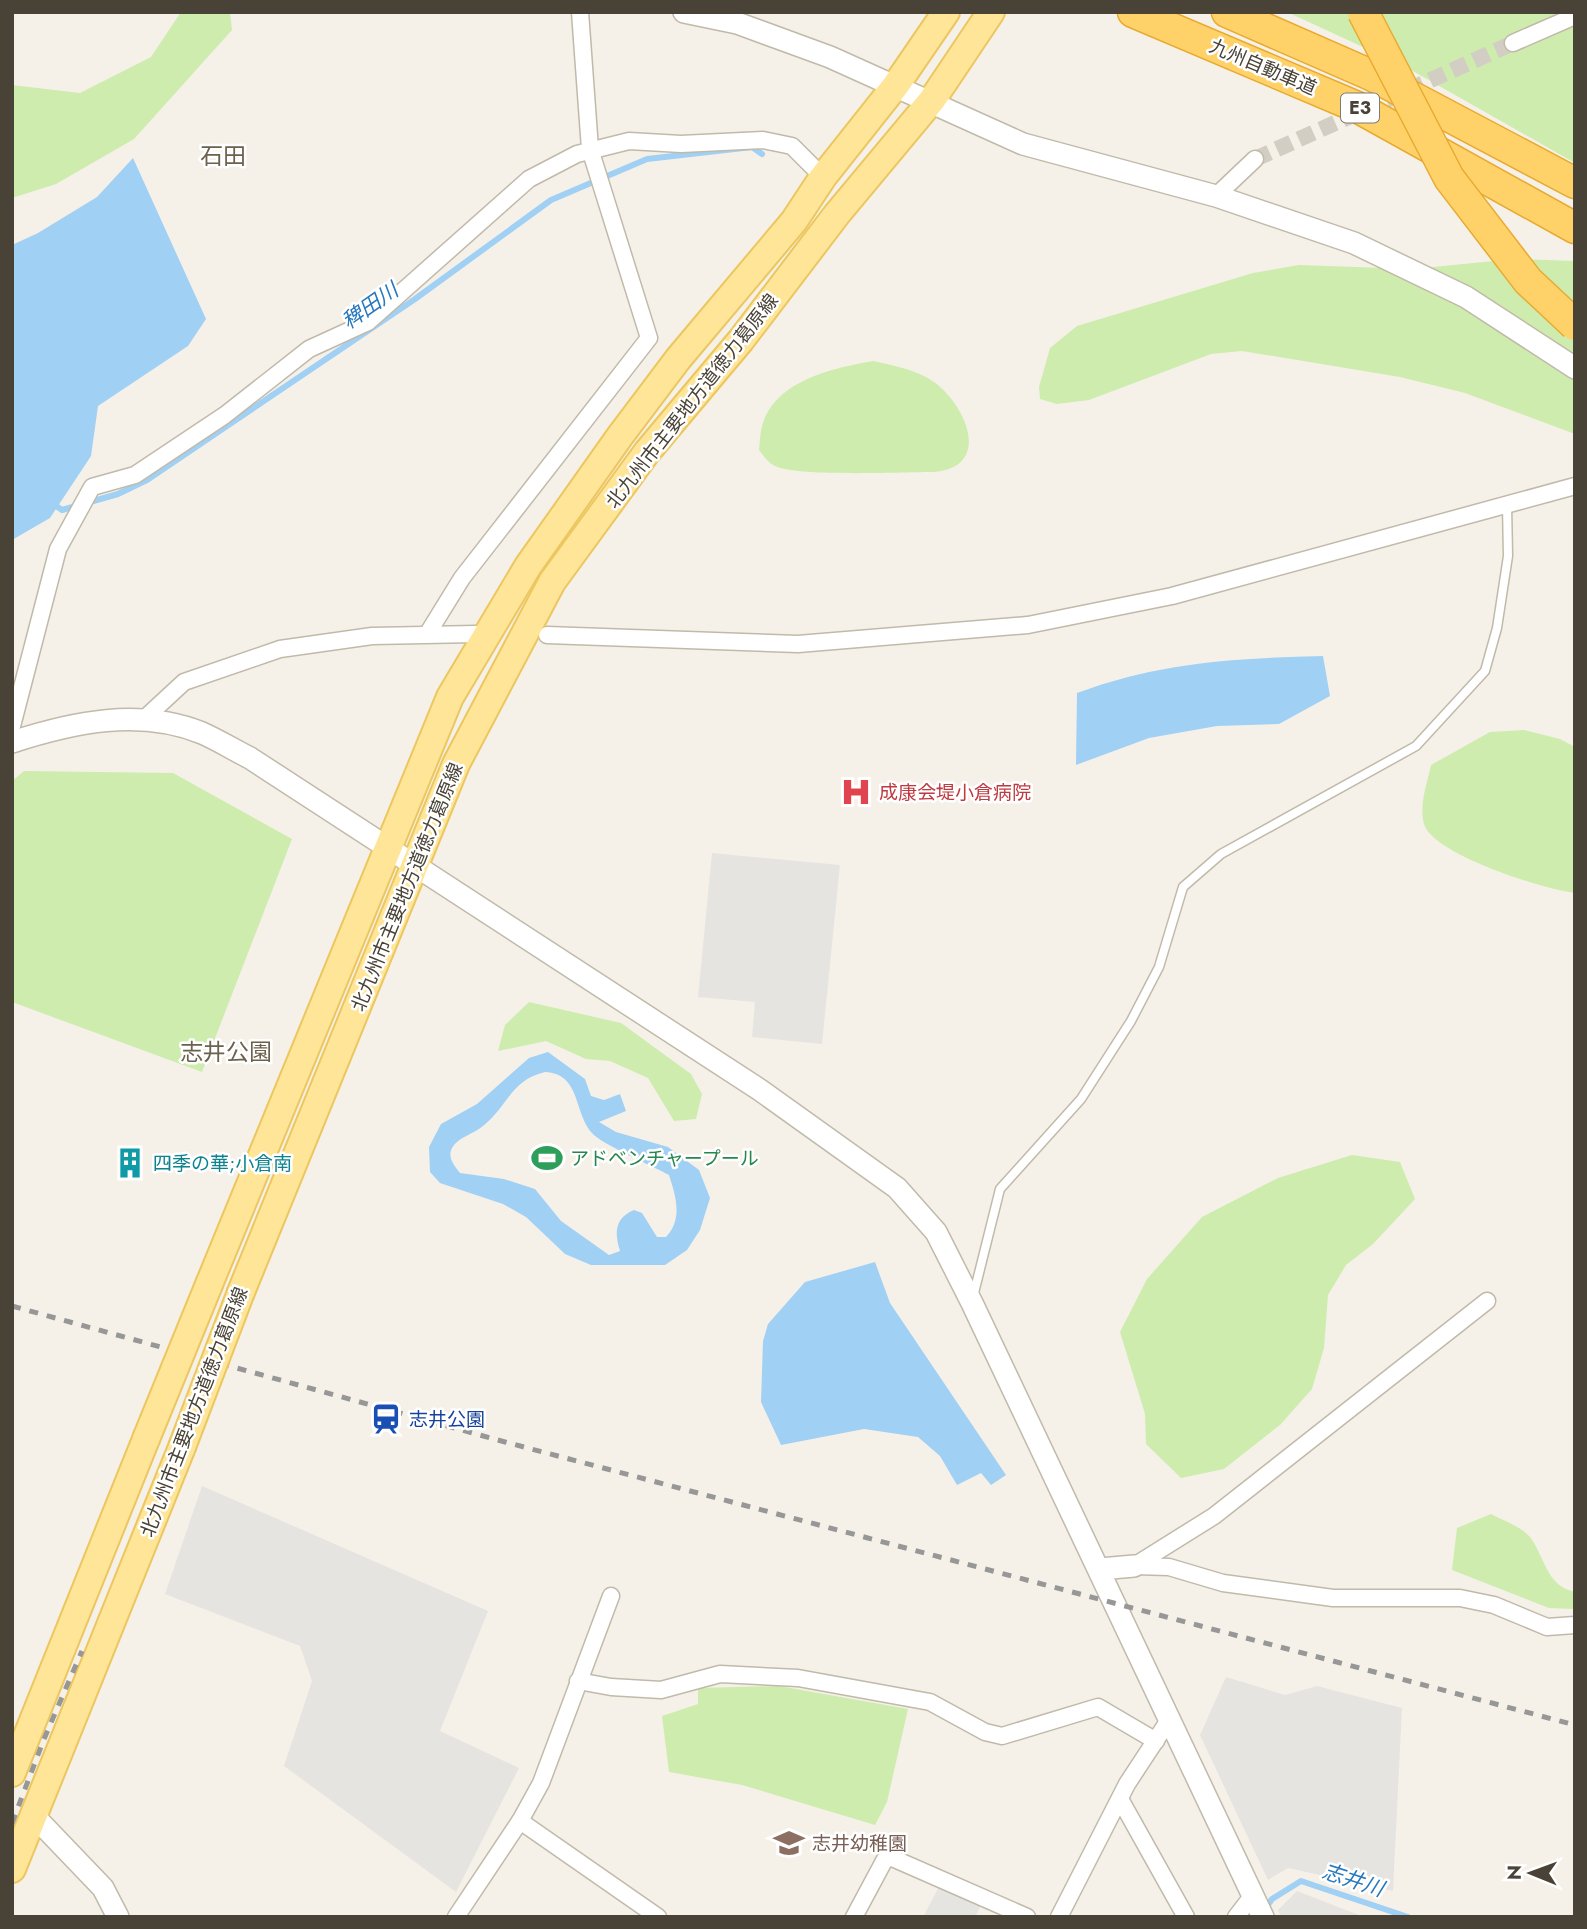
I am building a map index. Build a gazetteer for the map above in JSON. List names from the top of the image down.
{
  "streets": {
    "highway": ["九州自動車道", "E3"],
    "main road": ["北九州市主要地方道徳力葛原線"]
  },
  "districts": ["石田", "志井公園"],
  "water": ["稗田川", "志井川"],
  "places": {
    "hospital": ["成康会堤小倉病院"],
    "sports": ["アドベンチャープール"],
    "building": ["四季の華;小倉南"],
    "station": ["志井公園"],
    "school or university": ["志井幼稚園"]
  },
  "north": "left"
}
